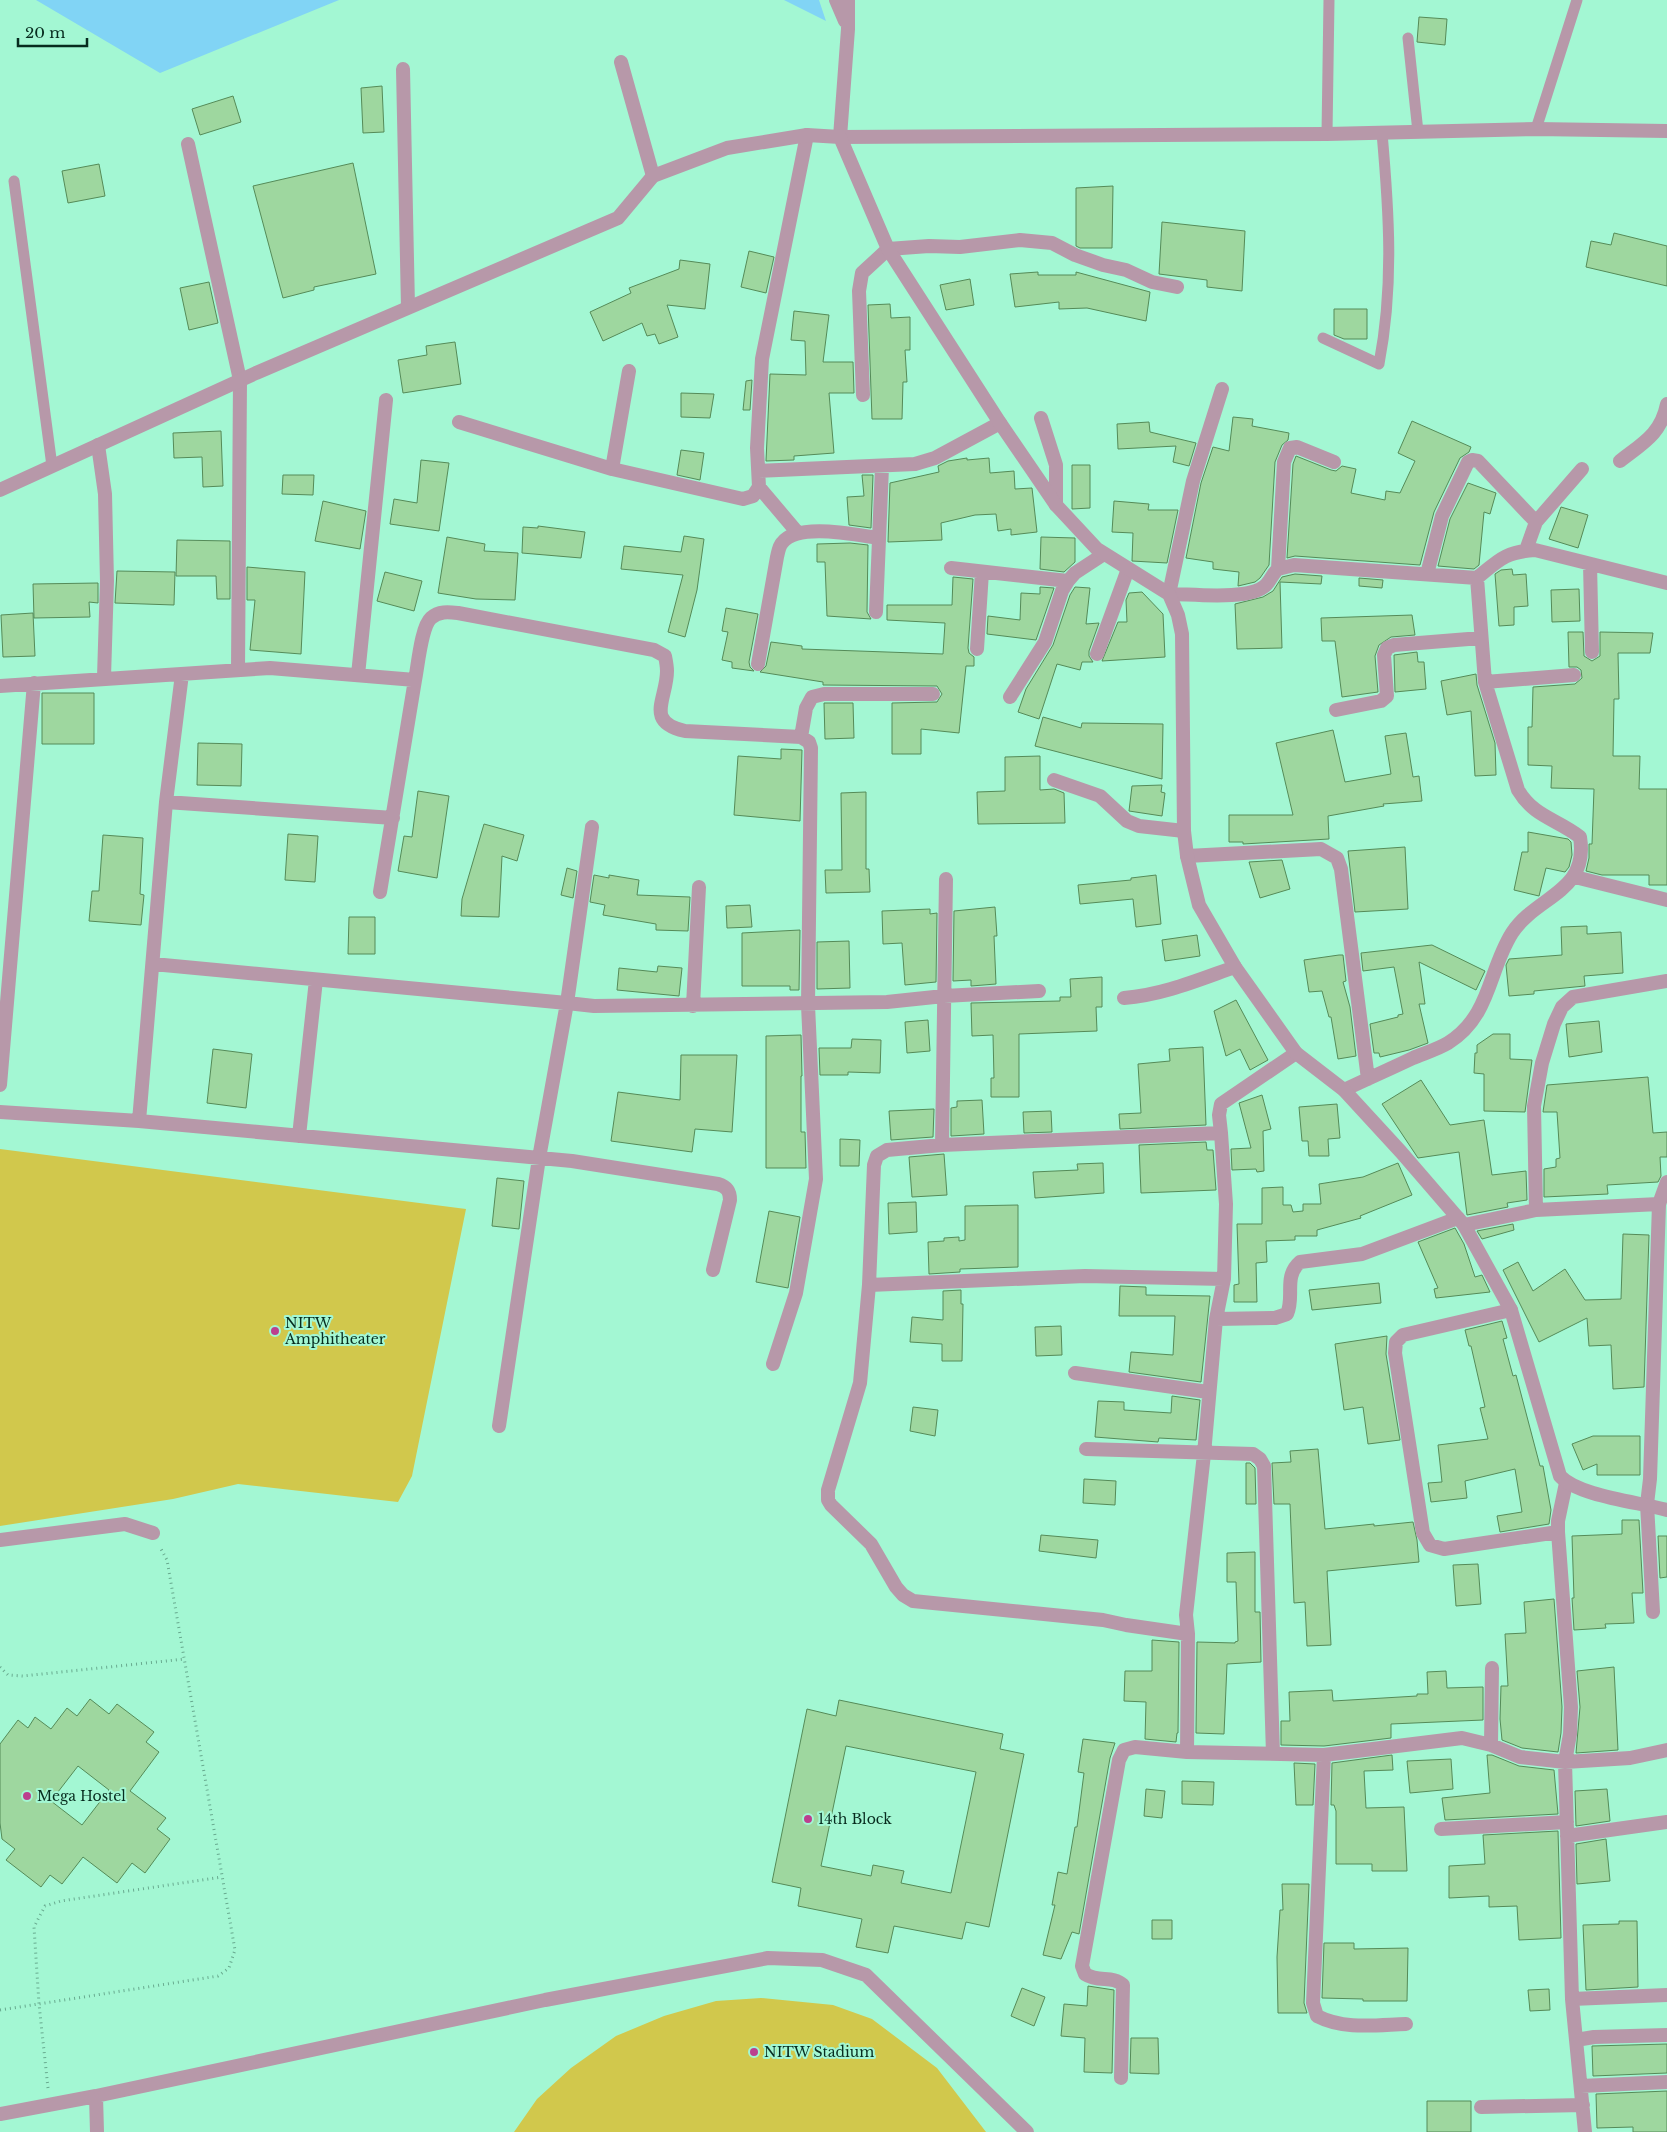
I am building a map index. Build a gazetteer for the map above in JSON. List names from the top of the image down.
{
  "places": [
    "NITW Amphitheater",
    "Mega Hostel",
    "14th Block",
    "NITW Stadium"
  ],
  "scale_bar": "20 m"
}
